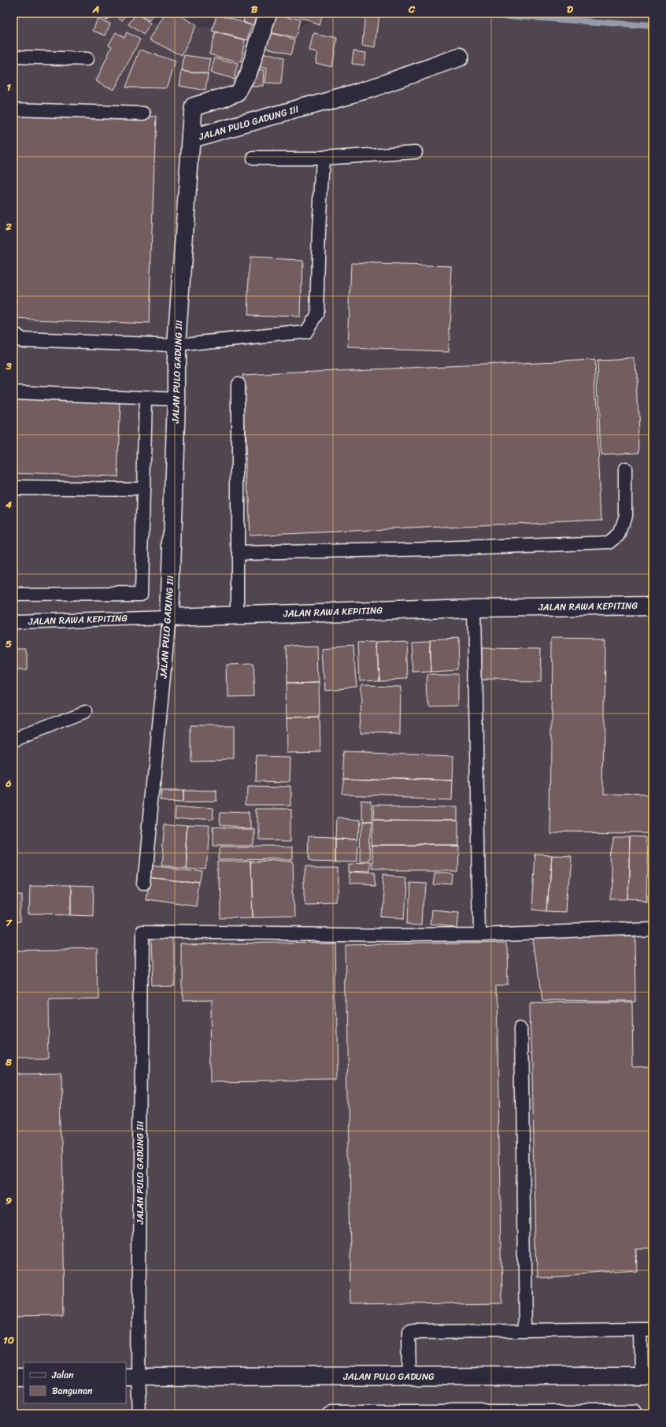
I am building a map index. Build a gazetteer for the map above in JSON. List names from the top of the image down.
{
  "streets": {
    "street": ["JALAN PULO GADUNG III", "JALAN RAWA KEPITING", "JALAN PULO GADUNG"]
  },
  "crossings": [
    ["JALAN PULO GADUNG III", "JALAN RAWA KEPITING"],
    ["JALAN PULO GADUNG III", "JALAN PULO GADUNG"]
  ],
  "legend": ["Jalan", "Bangunan"],
  "grid": {
    "columns": [
      "A",
      "B",
      "C",
      "D"
    ],
    "rows": [
      "1",
      "2",
      "3",
      "4",
      "5",
      "6",
      "7",
      "8",
      "9",
      "10"
    ]
  }
}
